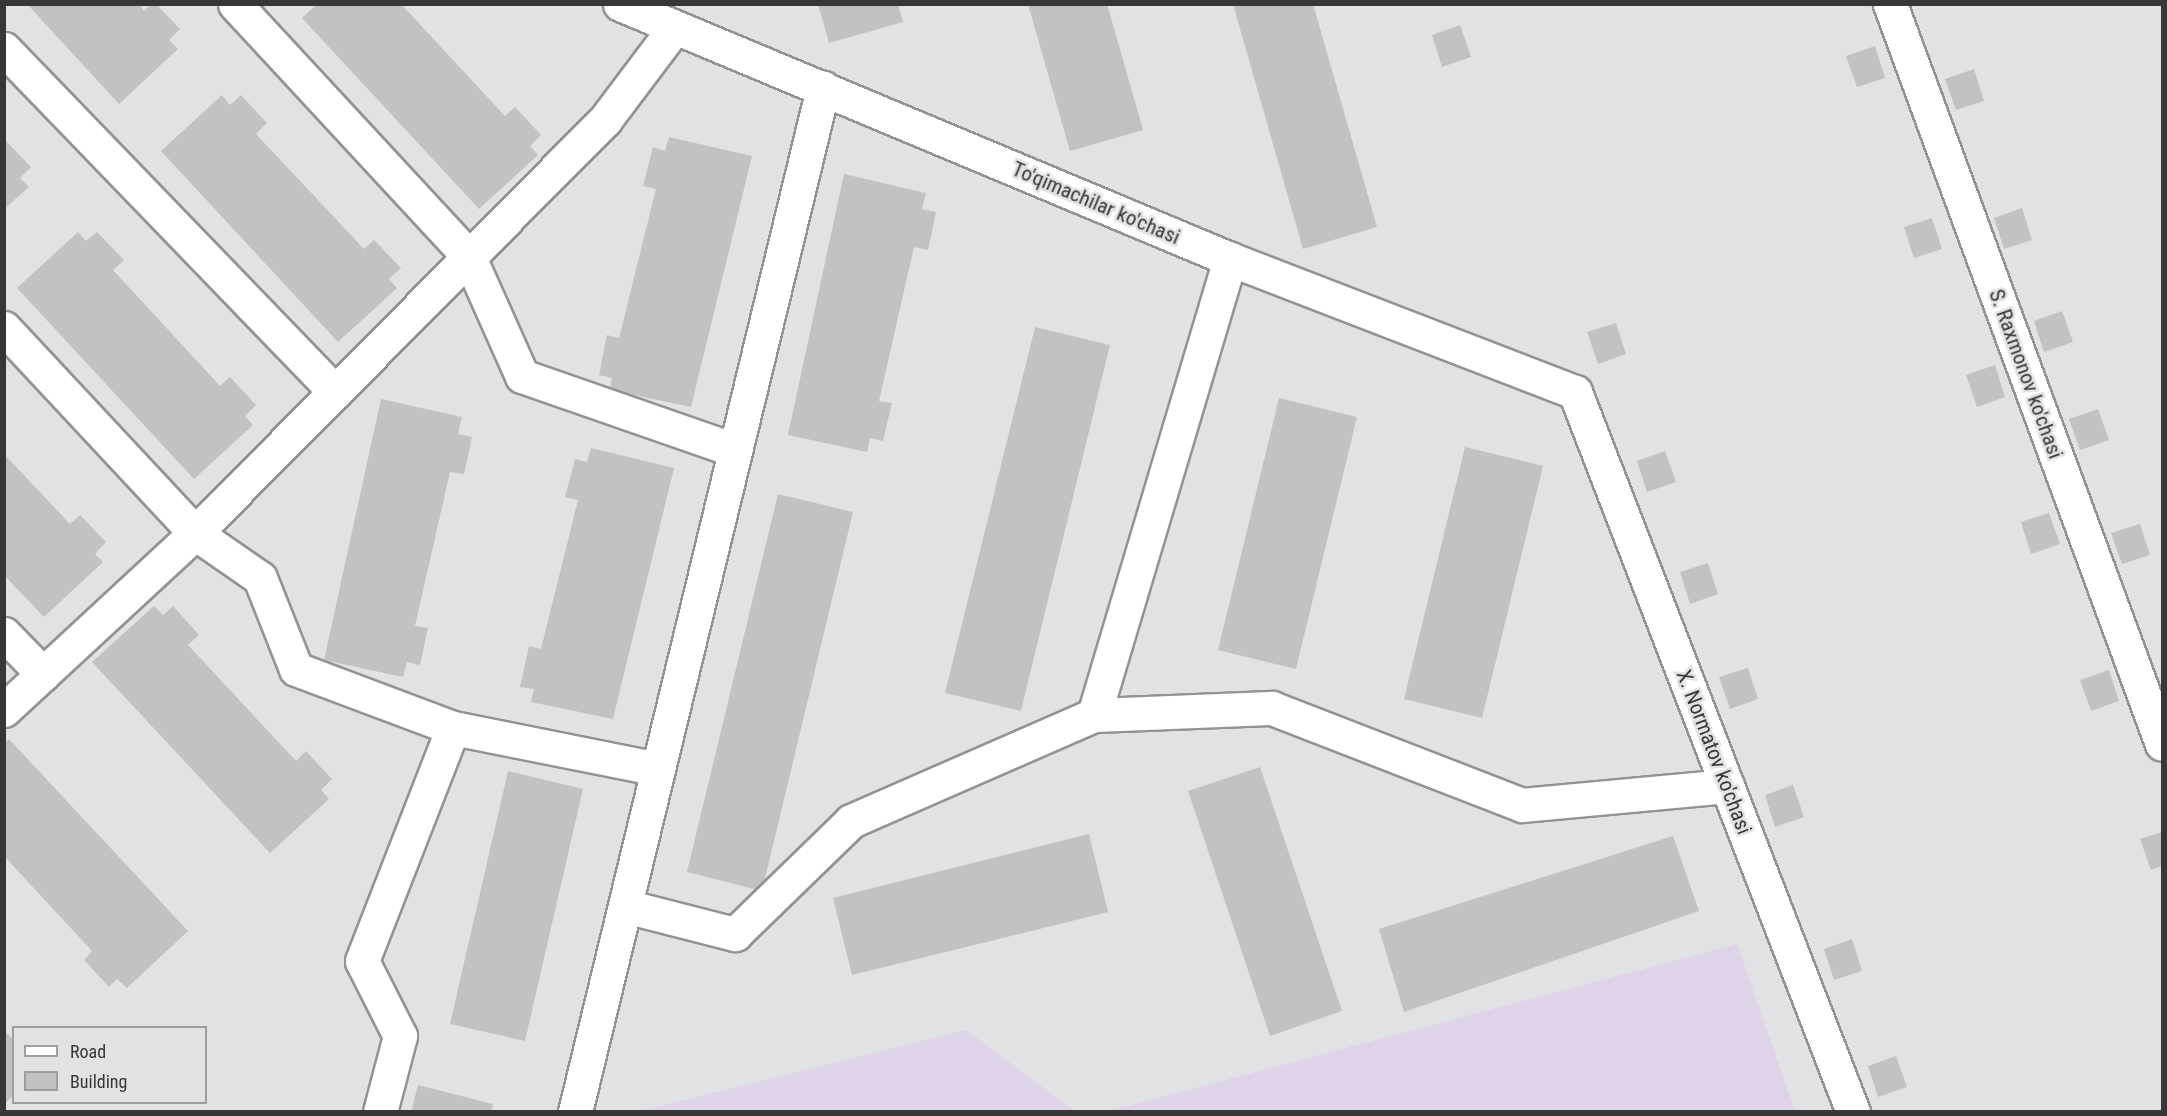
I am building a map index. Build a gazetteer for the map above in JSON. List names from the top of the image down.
{
  "streets": {
    "street": ["To'qimachilar ko'chasi", "S. Raxmonov ko'chasi", "X. Normatov ko'chasi"]
  },
  "crossings": [
    ["To'qimachilar ko'chasi", "X. Normatov ko'chasi"]
  ],
  "legend": ["Road", "Building"]
}
